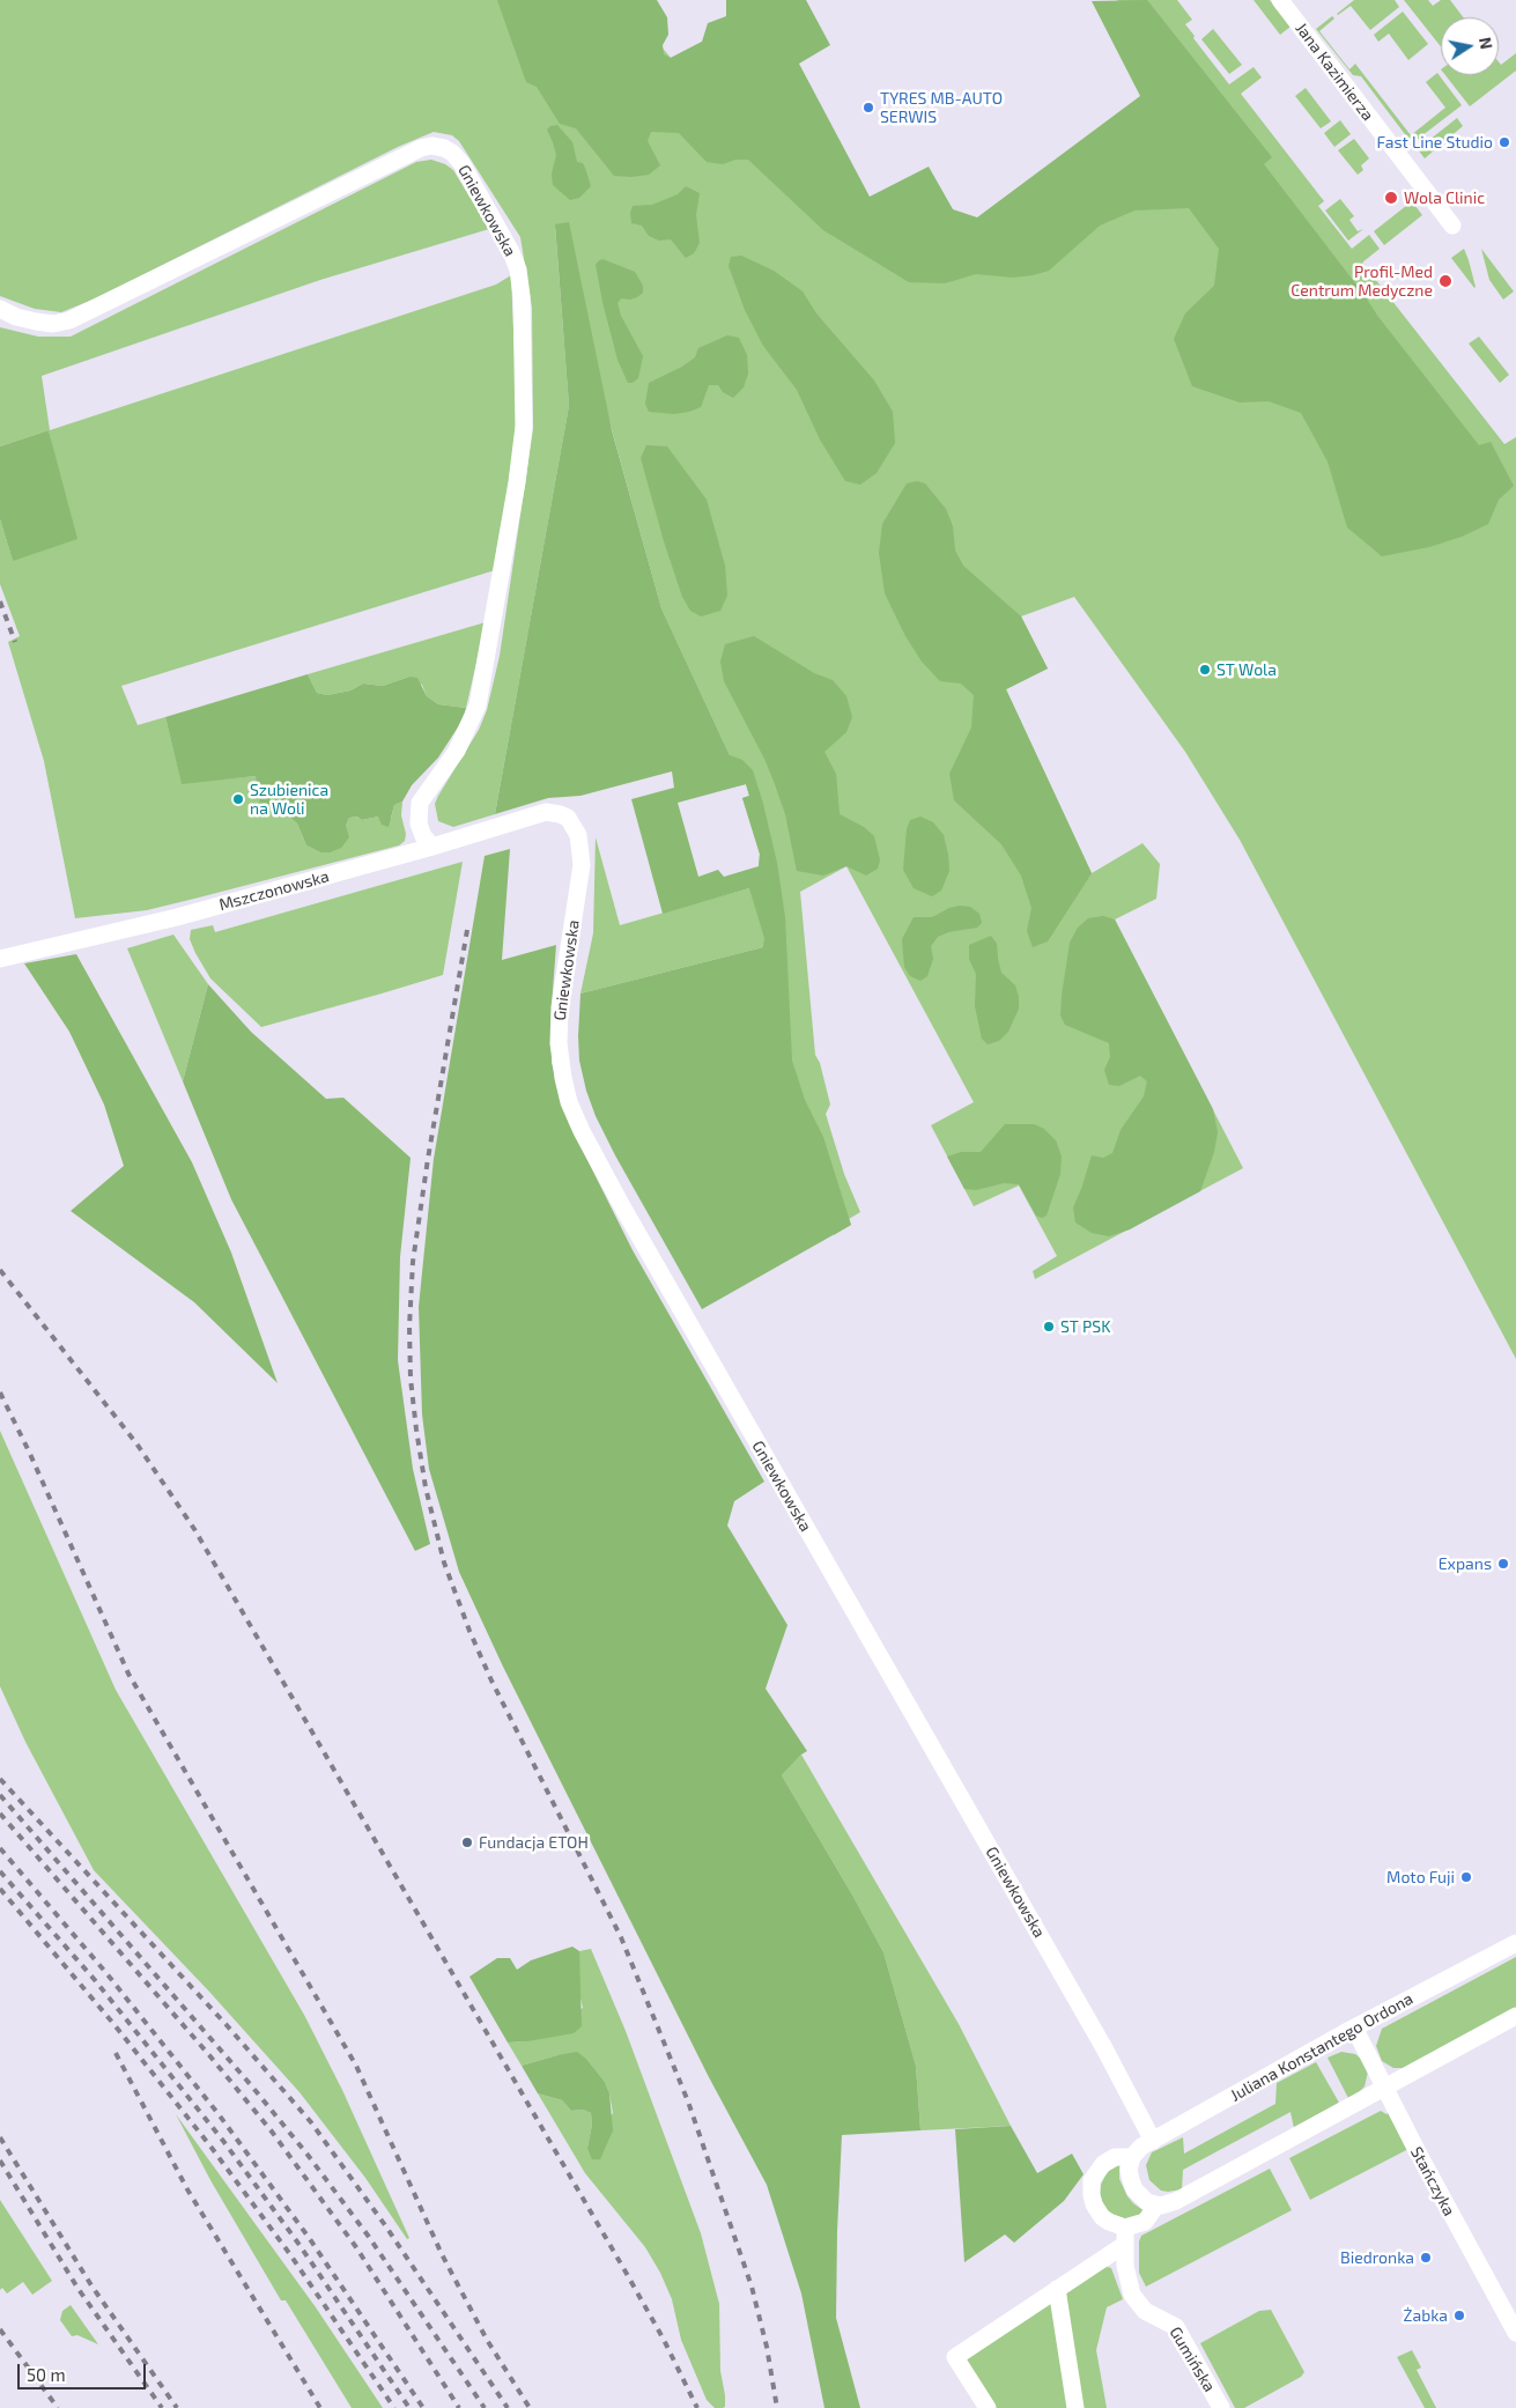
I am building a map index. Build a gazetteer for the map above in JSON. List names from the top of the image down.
{
  "streets": {
    "street": [
      "Jana Kazimierza",
      "Gniewkowska",
      "Mszczonowska",
      "Juliana Konstantego Ordona",
      "Stańczyka",
      "Gumińska"
    ]
  },
  "crossings": [
    ["Gniewkowska", "Mszczonowska"],
    ["Gniewkowska", "Juliana Konstantego Ordona"],
    ["Juliana Konstantego Ordona", "Stańczyka"],
    ["Juliana Konstantego Ordona", "Gumińska"]
  ],
  "places": [
    "TYRES MB-AUTO SERWIS",
    "Fast Line Studio",
    "Wola Clinic",
    "Profil-Med Centrum Medyczne",
    "ST Wola",
    "Szubienica na Woli",
    "ST PSK",
    "Expans",
    "Fundacja ETOH",
    "Moto Fuji",
    "Biedronka",
    "Żabka"
  ],
  "scale_bar": "50 m",
  "north": "right"
}
